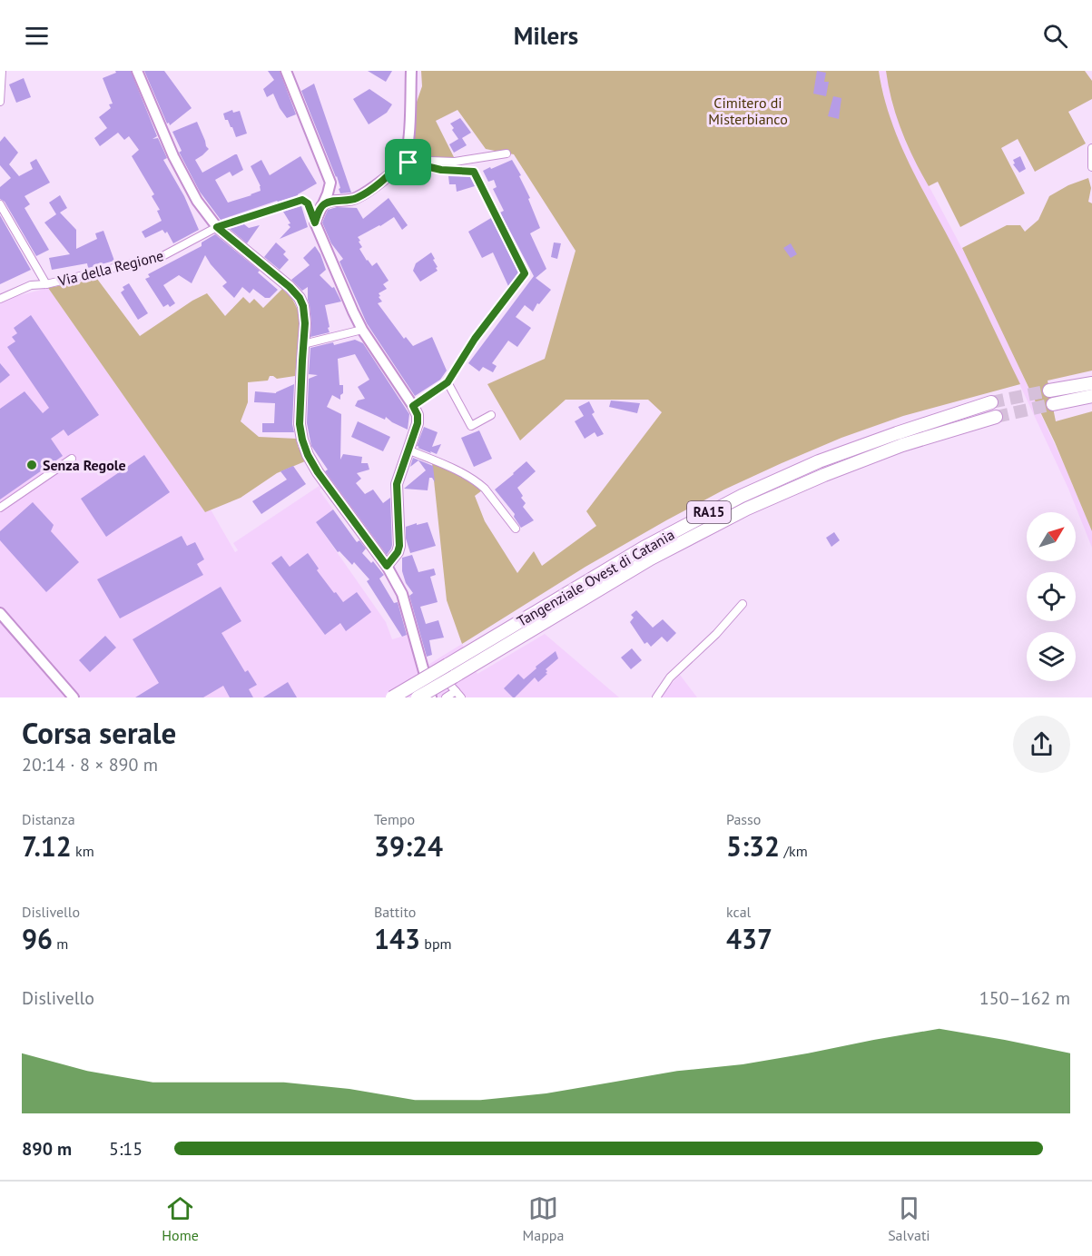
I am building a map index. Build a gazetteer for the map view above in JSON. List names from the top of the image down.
{
  "streets": {
    "highway": ["RA15", "Tangenziale Ovest di Catania"],
    "street": ["Via della Regione"]
  },
  "crossings": [
    ["RA15", "Tangenziale Ovest di Catania"]
  ],
  "parks": ["Cimitero di Misterbianco"],
  "places": ["Senza Regole"],
  "north": "top right",
  "page": {
    "header": "Milers",
    "heading": ["Corsa serale", "20:14 · 8 × 890 m"],
    "stats": [
      ["Distanza", "7.12 km"],
      ["Tempo", "39:24"],
      ["Passo", "5:32 /km"],
      ["Dislivello", "96 m"],
      ["Battito", "143 bpm"],
      ["kcal", "437"]
    ],
    "chart": ["Dislivello", "150–162 m"],
    "list": [
      {
        "name": "890 m",
        "note": "5:15"
      }
    ],
    "tabs": ["Home", "Mappa", "Salvati"]
  }
}
